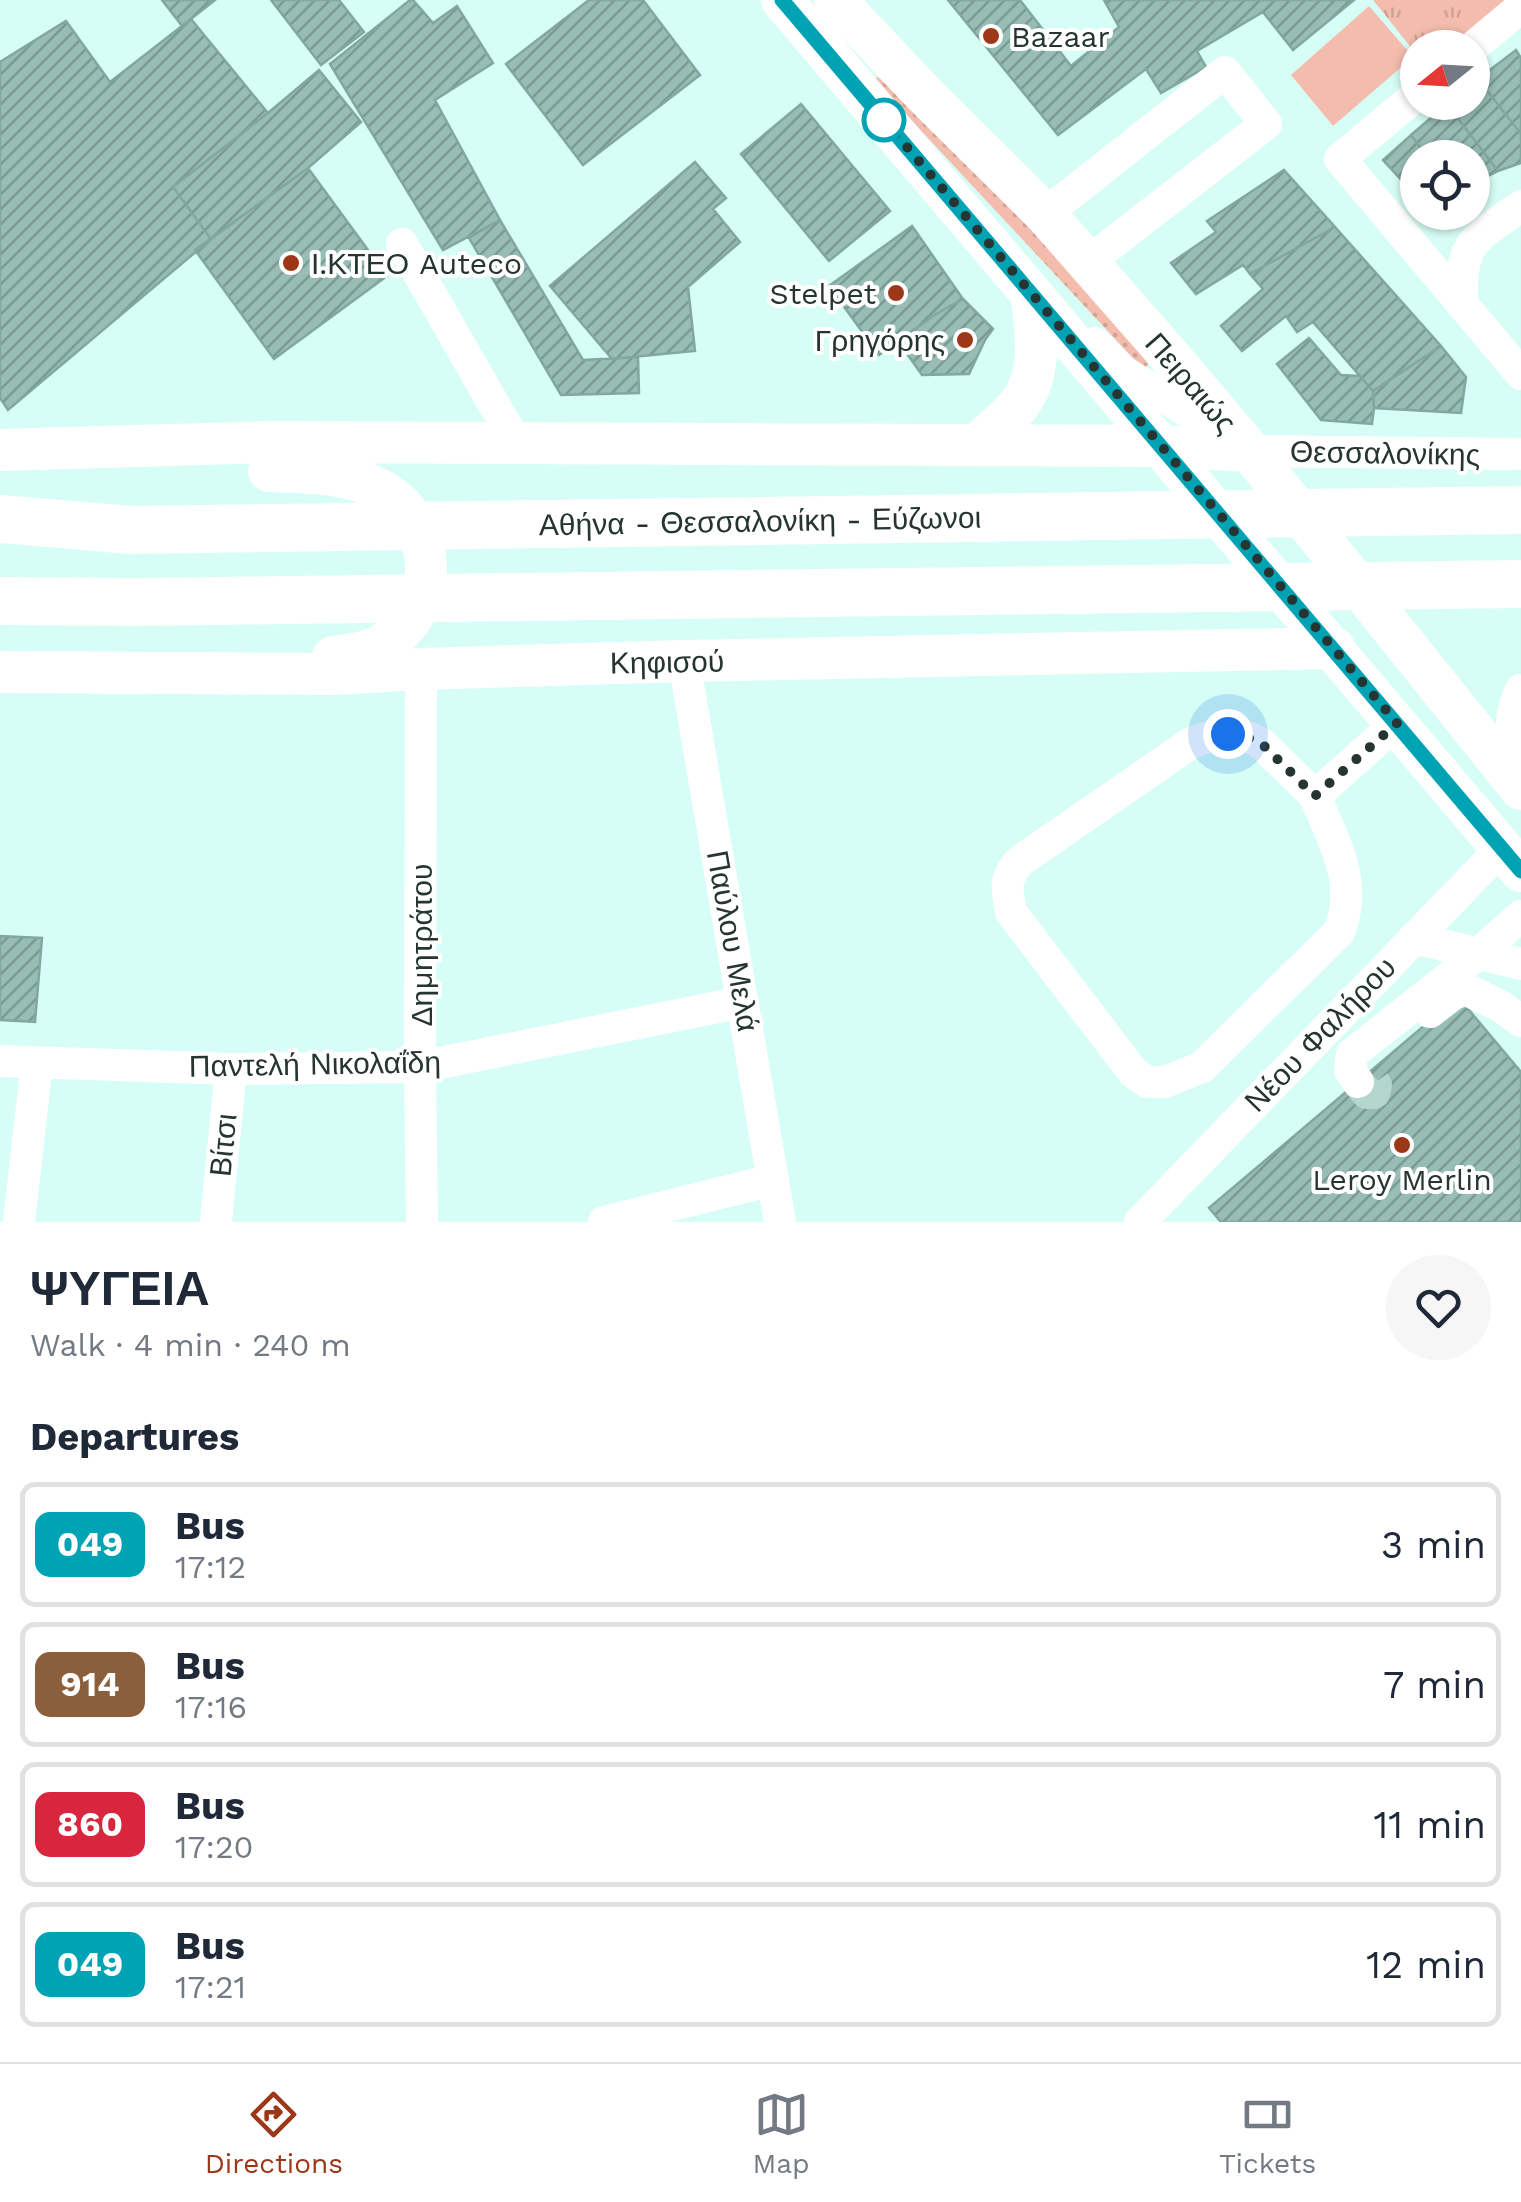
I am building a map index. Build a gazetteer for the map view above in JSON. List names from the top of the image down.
{
  "streets": {
    "highway": ["Αθήνα - Θεσσαλονίκη - Εύζωνοι"],
    "main road": ["Πειραιώς", "Κηφισού"],
    "street": [
      "Θεσσαλονίκης",
      "Παύλου Μελά",
      "Δημητράτου",
      "Νέου Φαλήρου",
      "Παντελή Νικολαΐδη",
      "Βίτσι"
    ]
  },
  "crossings": [
    ["Πειραιώς", "Θεσσαλονίκης"],
    ["Κηφισού", "Παύλου Μελά"],
    ["Κηφισού", "Δημητράτου"],
    ["Παύλου Μελά", "Παντελή Νικολαΐδη"],
    ["Δημητράτου", "Παντελή Νικολαΐδη"],
    ["Παντελή Νικολαΐδη", "Βίτσι"]
  ],
  "places": [
    "Bazaar",
    "Ι.ΚΤΕΟ Auteco",
    "Stelpet",
    "Γρηγόρης",
    "Leroy Merlin"
  ],
  "lines": ["bus line 049"],
  "north": "left",
  "page": {
    "heading": [
      ["ΨΥΓΕΙΑ", "Walk · 4 min · 240 m"],
      "Departures"
    ],
    "list": [
      {
        "mark": "049",
        "name": "Bus",
        "note": "17:12",
        "value": "3 min"
      },
      {
        "mark": "914",
        "name": "Bus",
        "note": "17:16",
        "value": "7 min"
      },
      {
        "mark": "860",
        "name": "Bus",
        "note": "17:20",
        "value": "11 min"
      },
      {
        "mark": "049",
        "name": "Bus",
        "note": "17:21",
        "value": "12 min"
      }
    ],
    "tabs": ["Directions", "Map", "Tickets"]
  }
}
